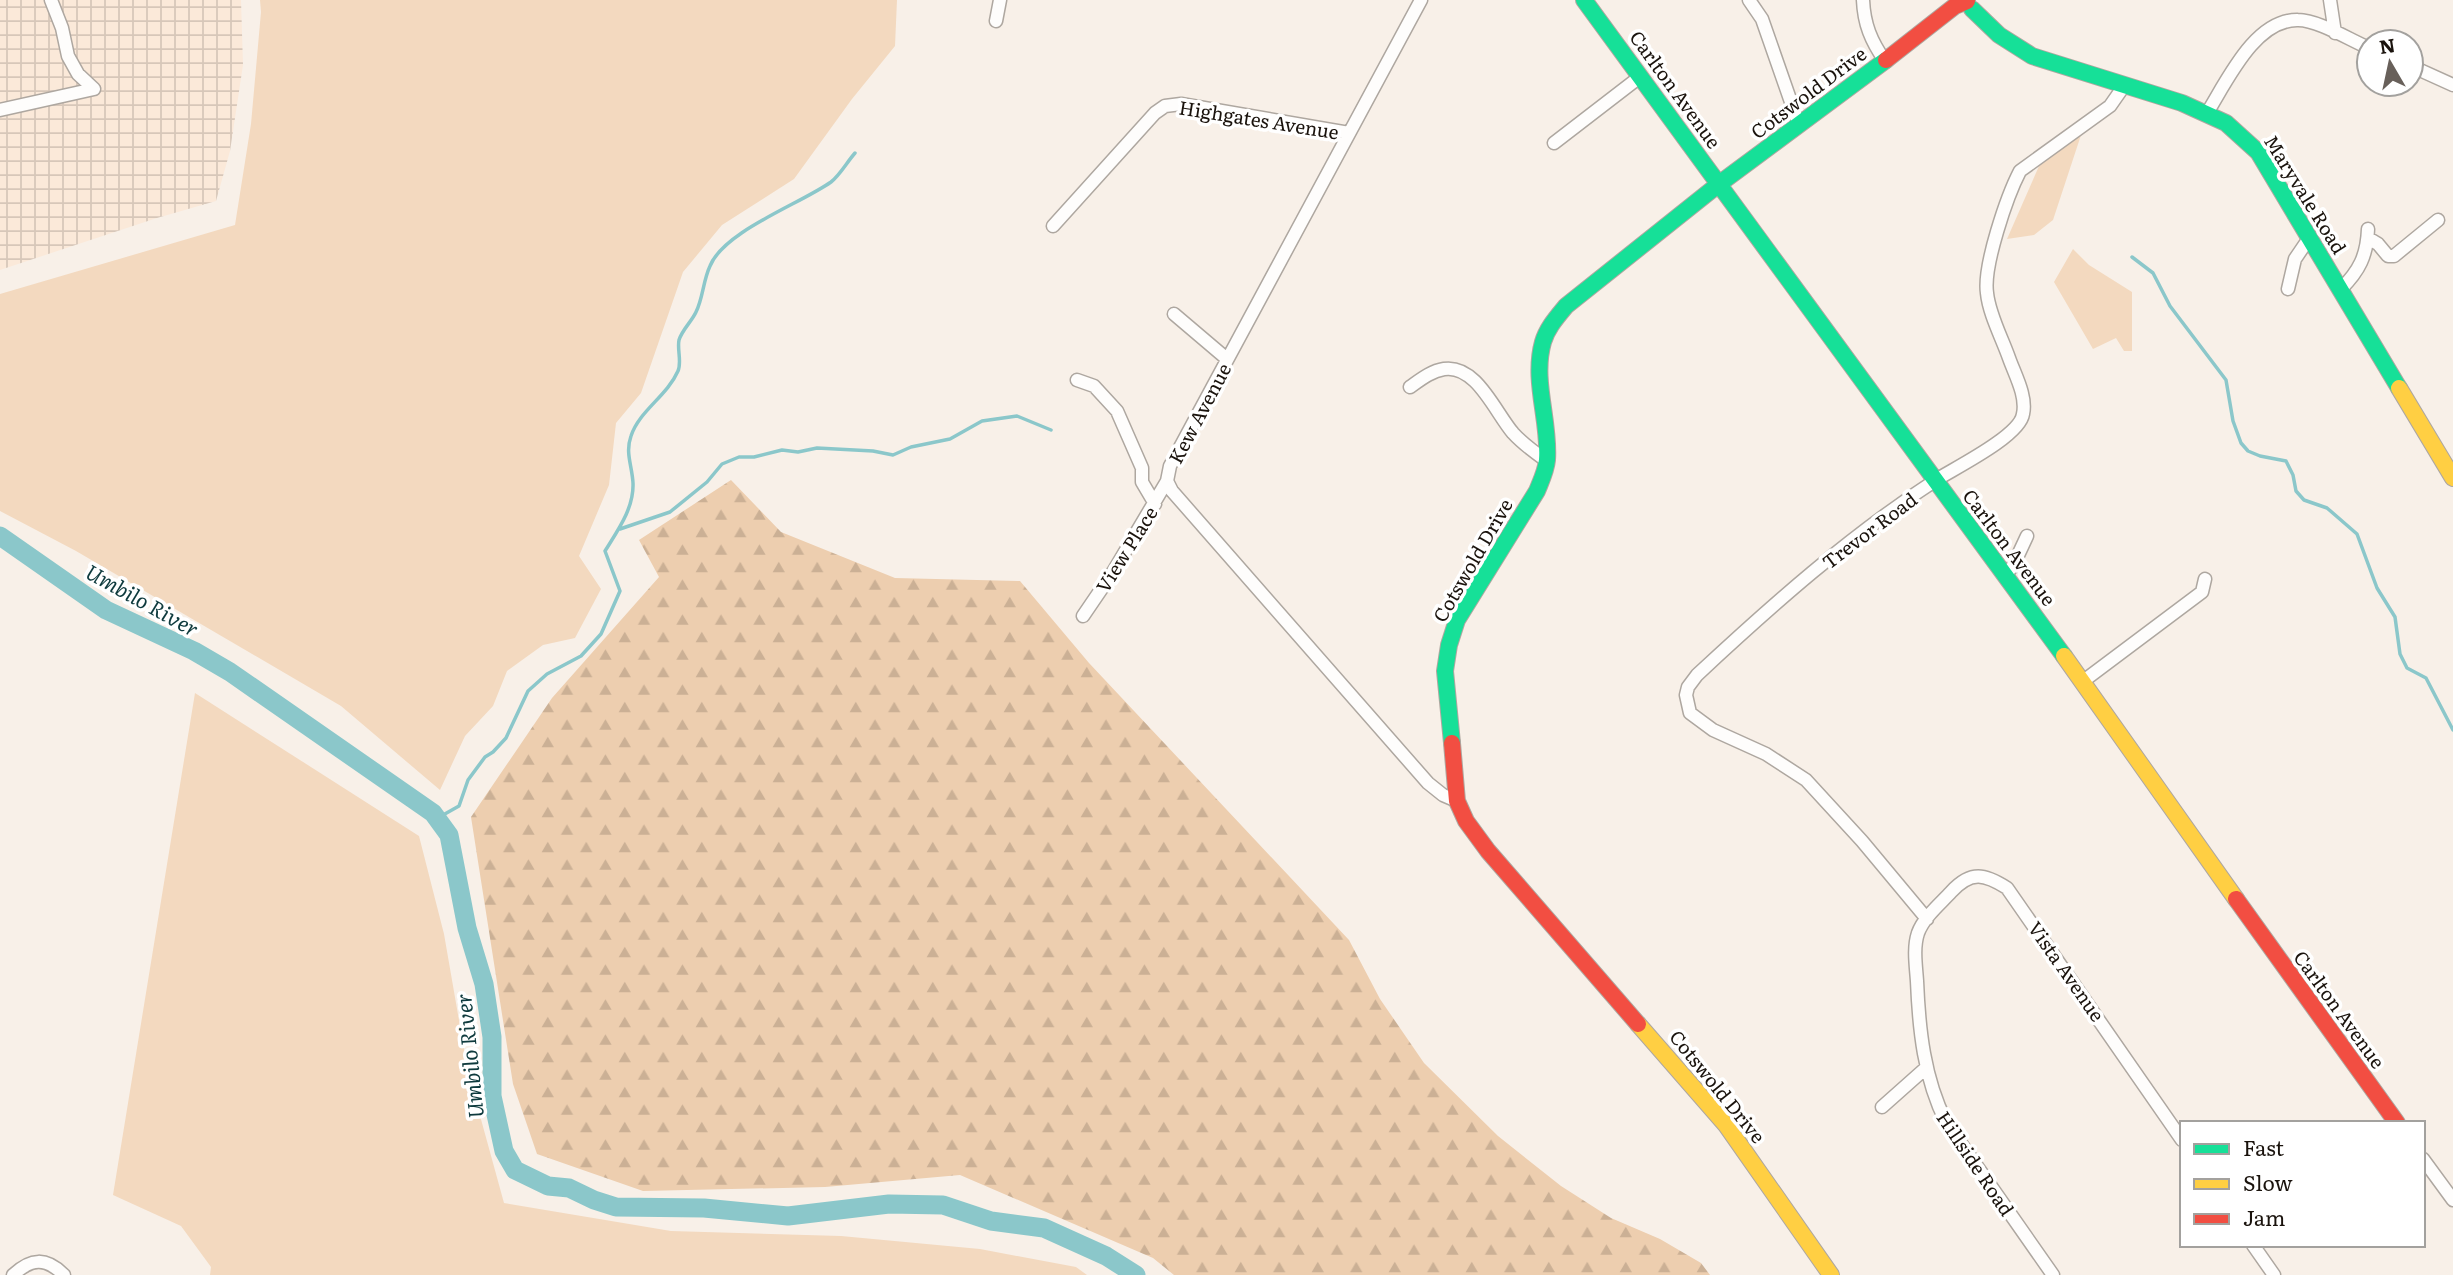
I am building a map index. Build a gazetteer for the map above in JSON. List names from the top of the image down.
{
  "streets": {
    "street": [
      "Carlton Avenue",
      "Cotswold Drive",
      "Highgates Avenue",
      "Maryvale Road",
      "Kew Avenue",
      "Trevor Road",
      "View Place",
      "Vista Avenue",
      "Hillside Road"
    ]
  },
  "crossings": [
    ["Carlton Avenue", "Cotswold Drive"],
    ["Carlton Avenue", "Trevor Road"],
    ["Cotswold Drive", "Maryvale Road"],
    ["Cotswold Drive", "Kew Avenue"],
    ["Highgates Avenue", "Kew Avenue"],
    ["Maryvale Road", "Trevor Road"],
    ["Kew Avenue", "View Place"],
    ["Trevor Road", "Vista Avenue"],
    ["Trevor Road", "Hillside Road"],
    ["Vista Avenue", "Hillside Road"]
  ],
  "water": ["Umbilo River"],
  "legend": ["Fast", "Slow", "Jam"],
  "north": "top"
}
